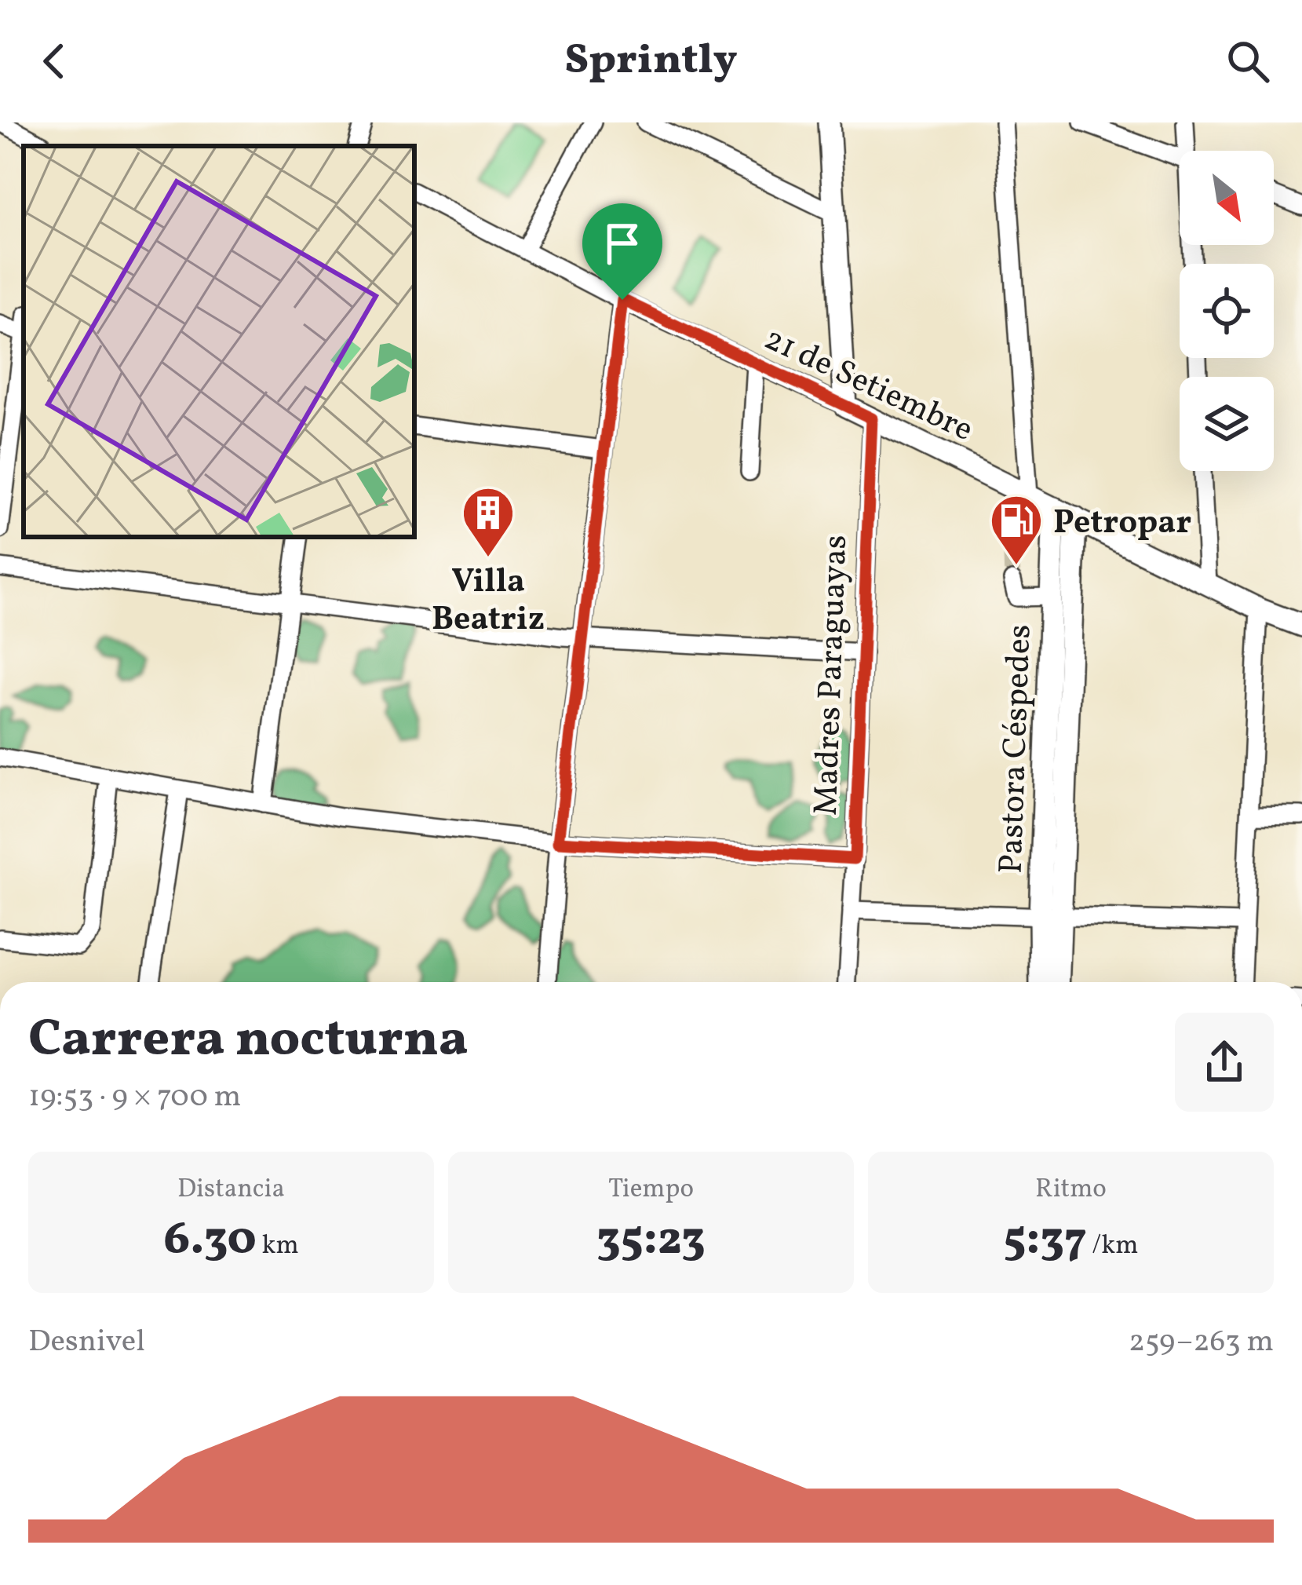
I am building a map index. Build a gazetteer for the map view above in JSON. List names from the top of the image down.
{
  "streets": {
    "main road": ["21 de Setiembre", "Pastora Céspedes"],
    "street": ["Madres Paraguayas"]
  },
  "crossings": [
    ["21 de Setiembre", "Madres Paraguayas"],
    ["21 de Setiembre", "Pastora Céspedes"]
  ],
  "places": {
    "building": ["Villa Beatriz"],
    "fuel station": ["Petropar"]
  },
  "north": "bottom right",
  "page": {
    "header": "Sprintly",
    "heading": ["Carrera nocturna", "19:53 · 9 × 700 m"],
    "stats": [
      ["Distancia", "6.30 km"],
      ["Tiempo", "35:23"],
      ["Ritmo", "5:37 /km"]
    ],
    "chart": ["Desnivel", "259–263 m"]
  }
}
